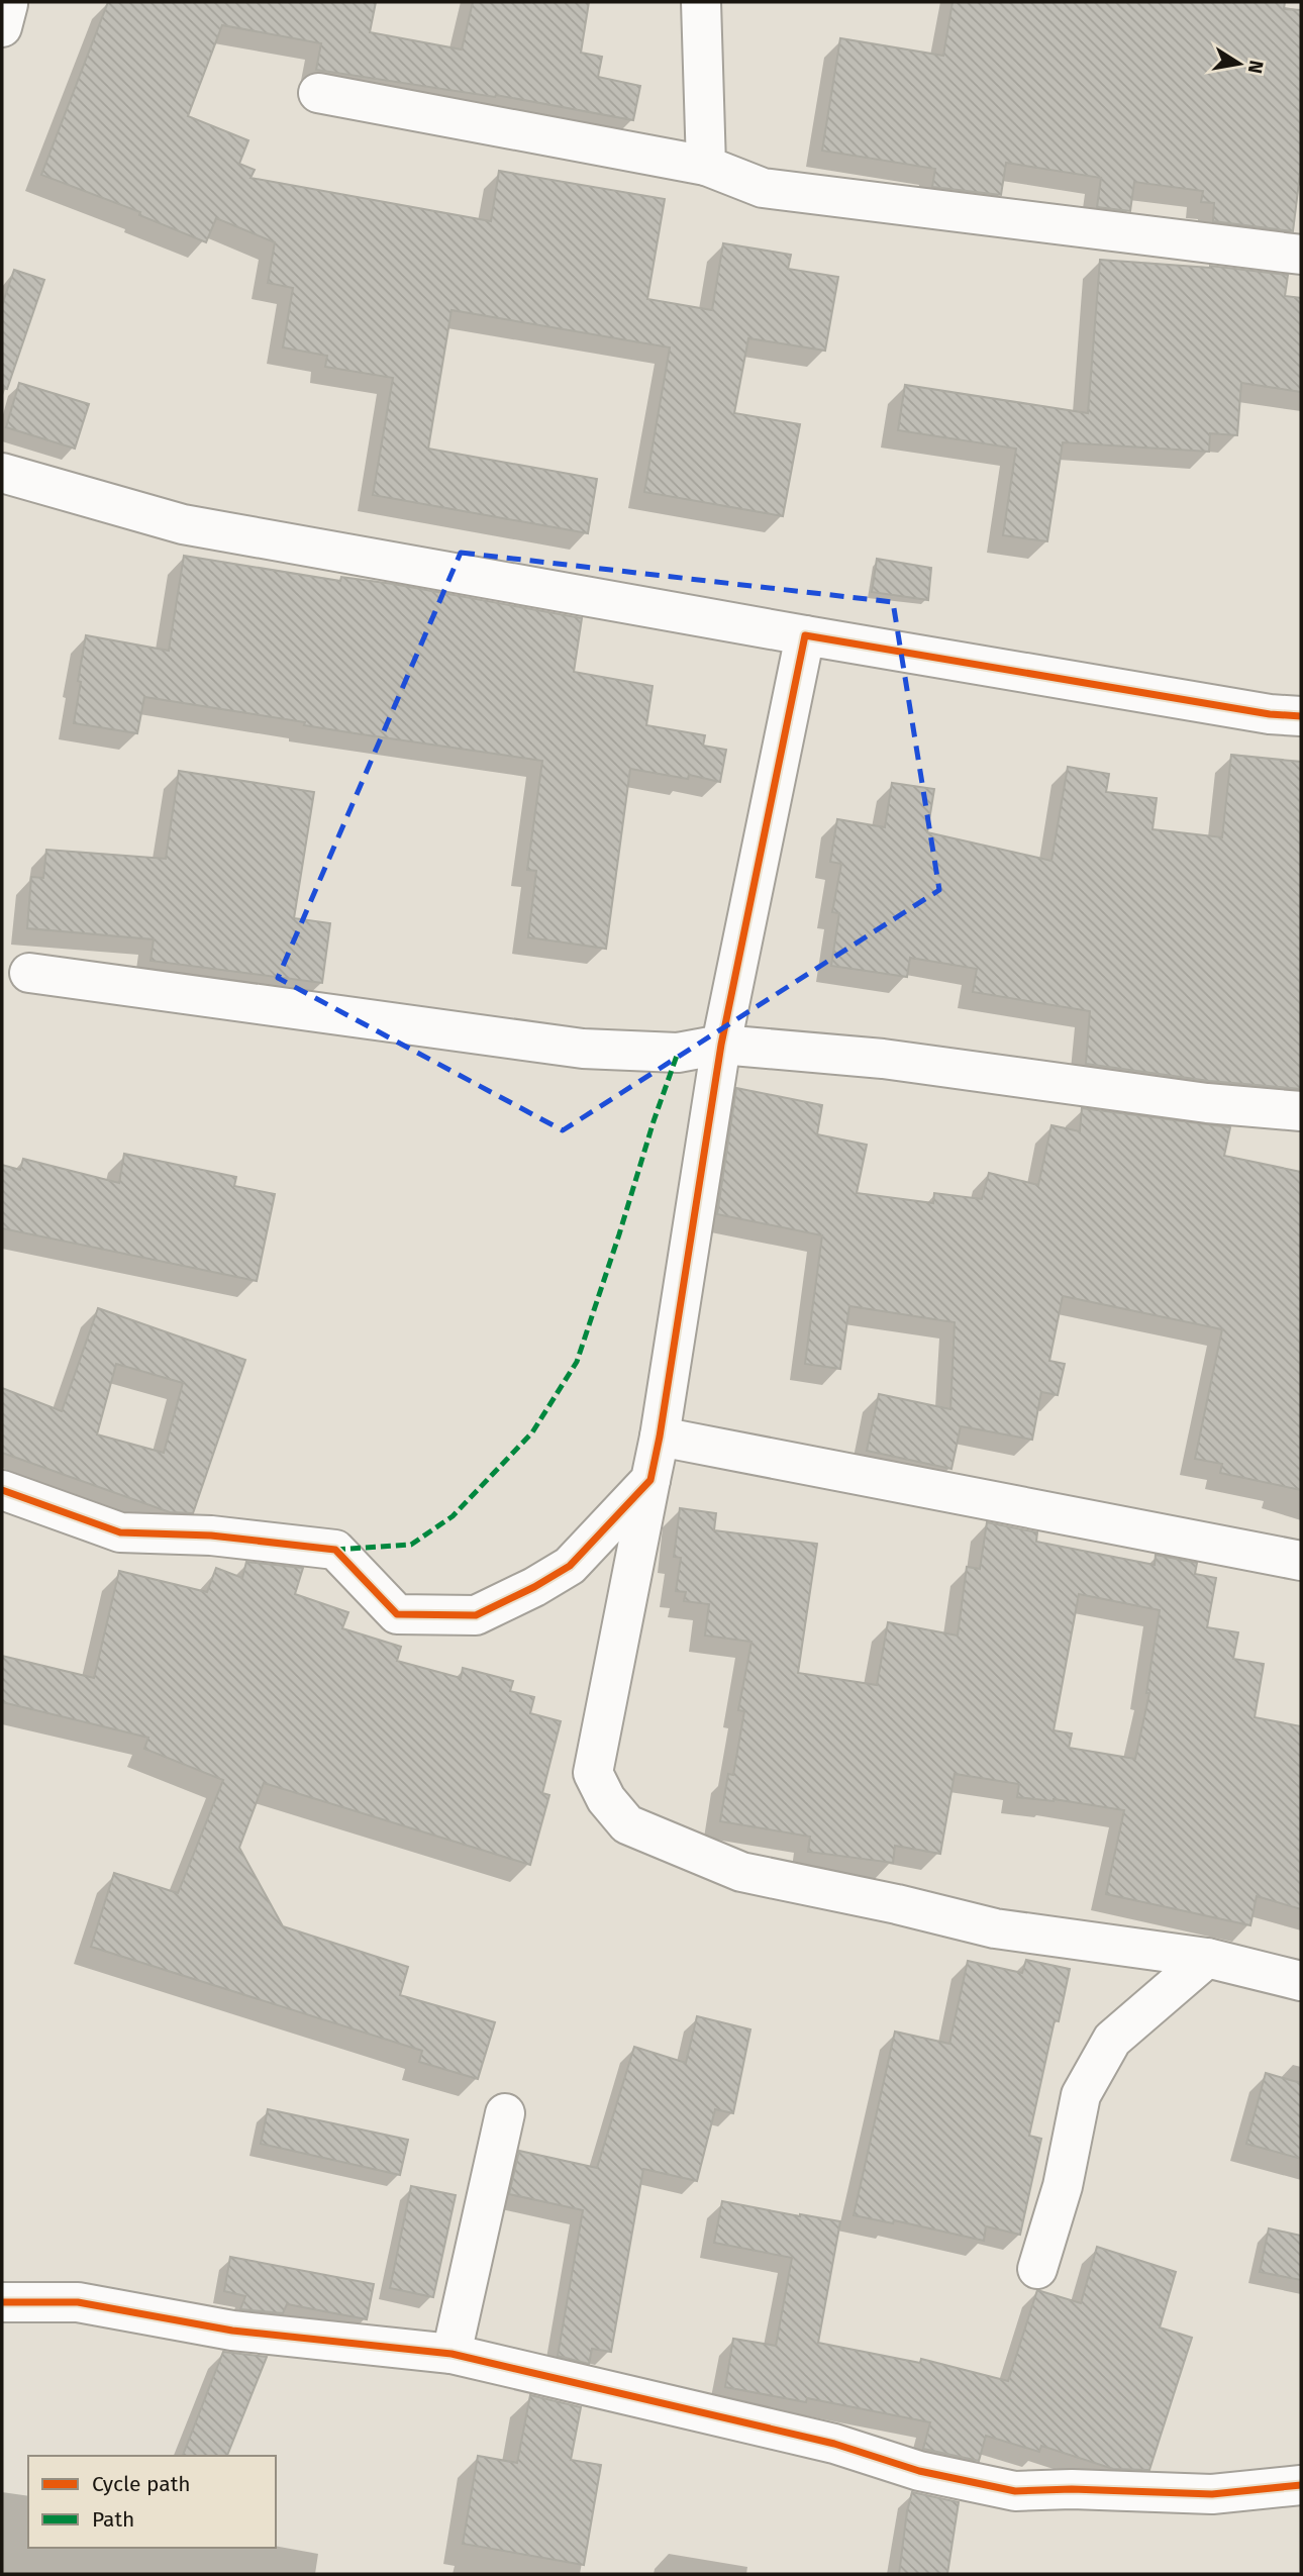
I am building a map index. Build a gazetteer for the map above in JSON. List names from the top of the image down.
{
  "legend": ["Cycle path", "Path"],
  "north": "right"
}
